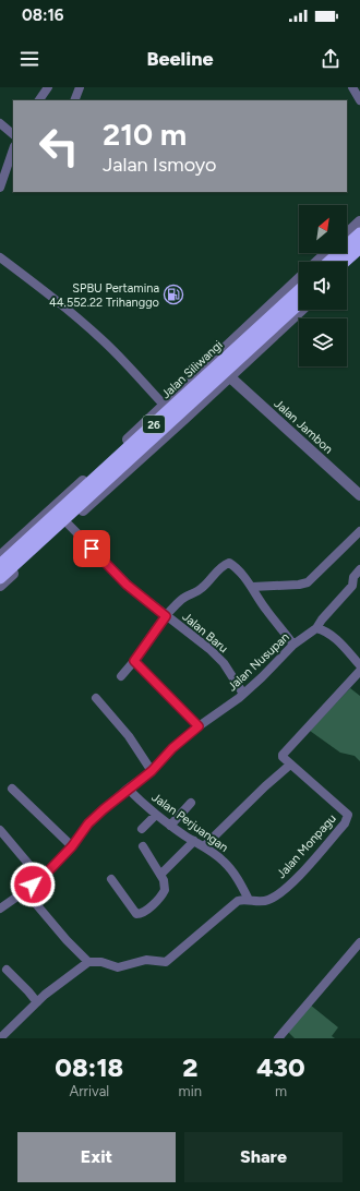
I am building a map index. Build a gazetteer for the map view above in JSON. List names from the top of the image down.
{
  "streets": {
    "highway": ["Jalan Siliwangi", "26"],
    "street": [
      "Jalan Jambon",
      "Jalan Baru",
      "Jalan Nusupan",
      "Jalan Perjuangan",
      "Jalan Monpagu"
    ]
  },
  "crossings": [
    ["Jalan Baru", "Jalan Nusupan"],
    ["Jalan Nusupan", "Jalan Perjuangan"],
    ["Jalan Perjuangan", "Jalan Monpagu"]
  ],
  "places": {
    "fuel station": ["SPBU Pertamina 44.552.22 Trihanggo"]
  },
  "north": "top right",
  "page": {
    "status": "08:16",
    "header": "Beeline",
    "turn": ["210 m", "Jalan Ismoyo"],
    "eta": [
      "08:18",
      "Arrival",
      "2",
      "min",
      "430",
      "m"
    ],
    "buttons": ["Exit", "Share"]
  }
}
